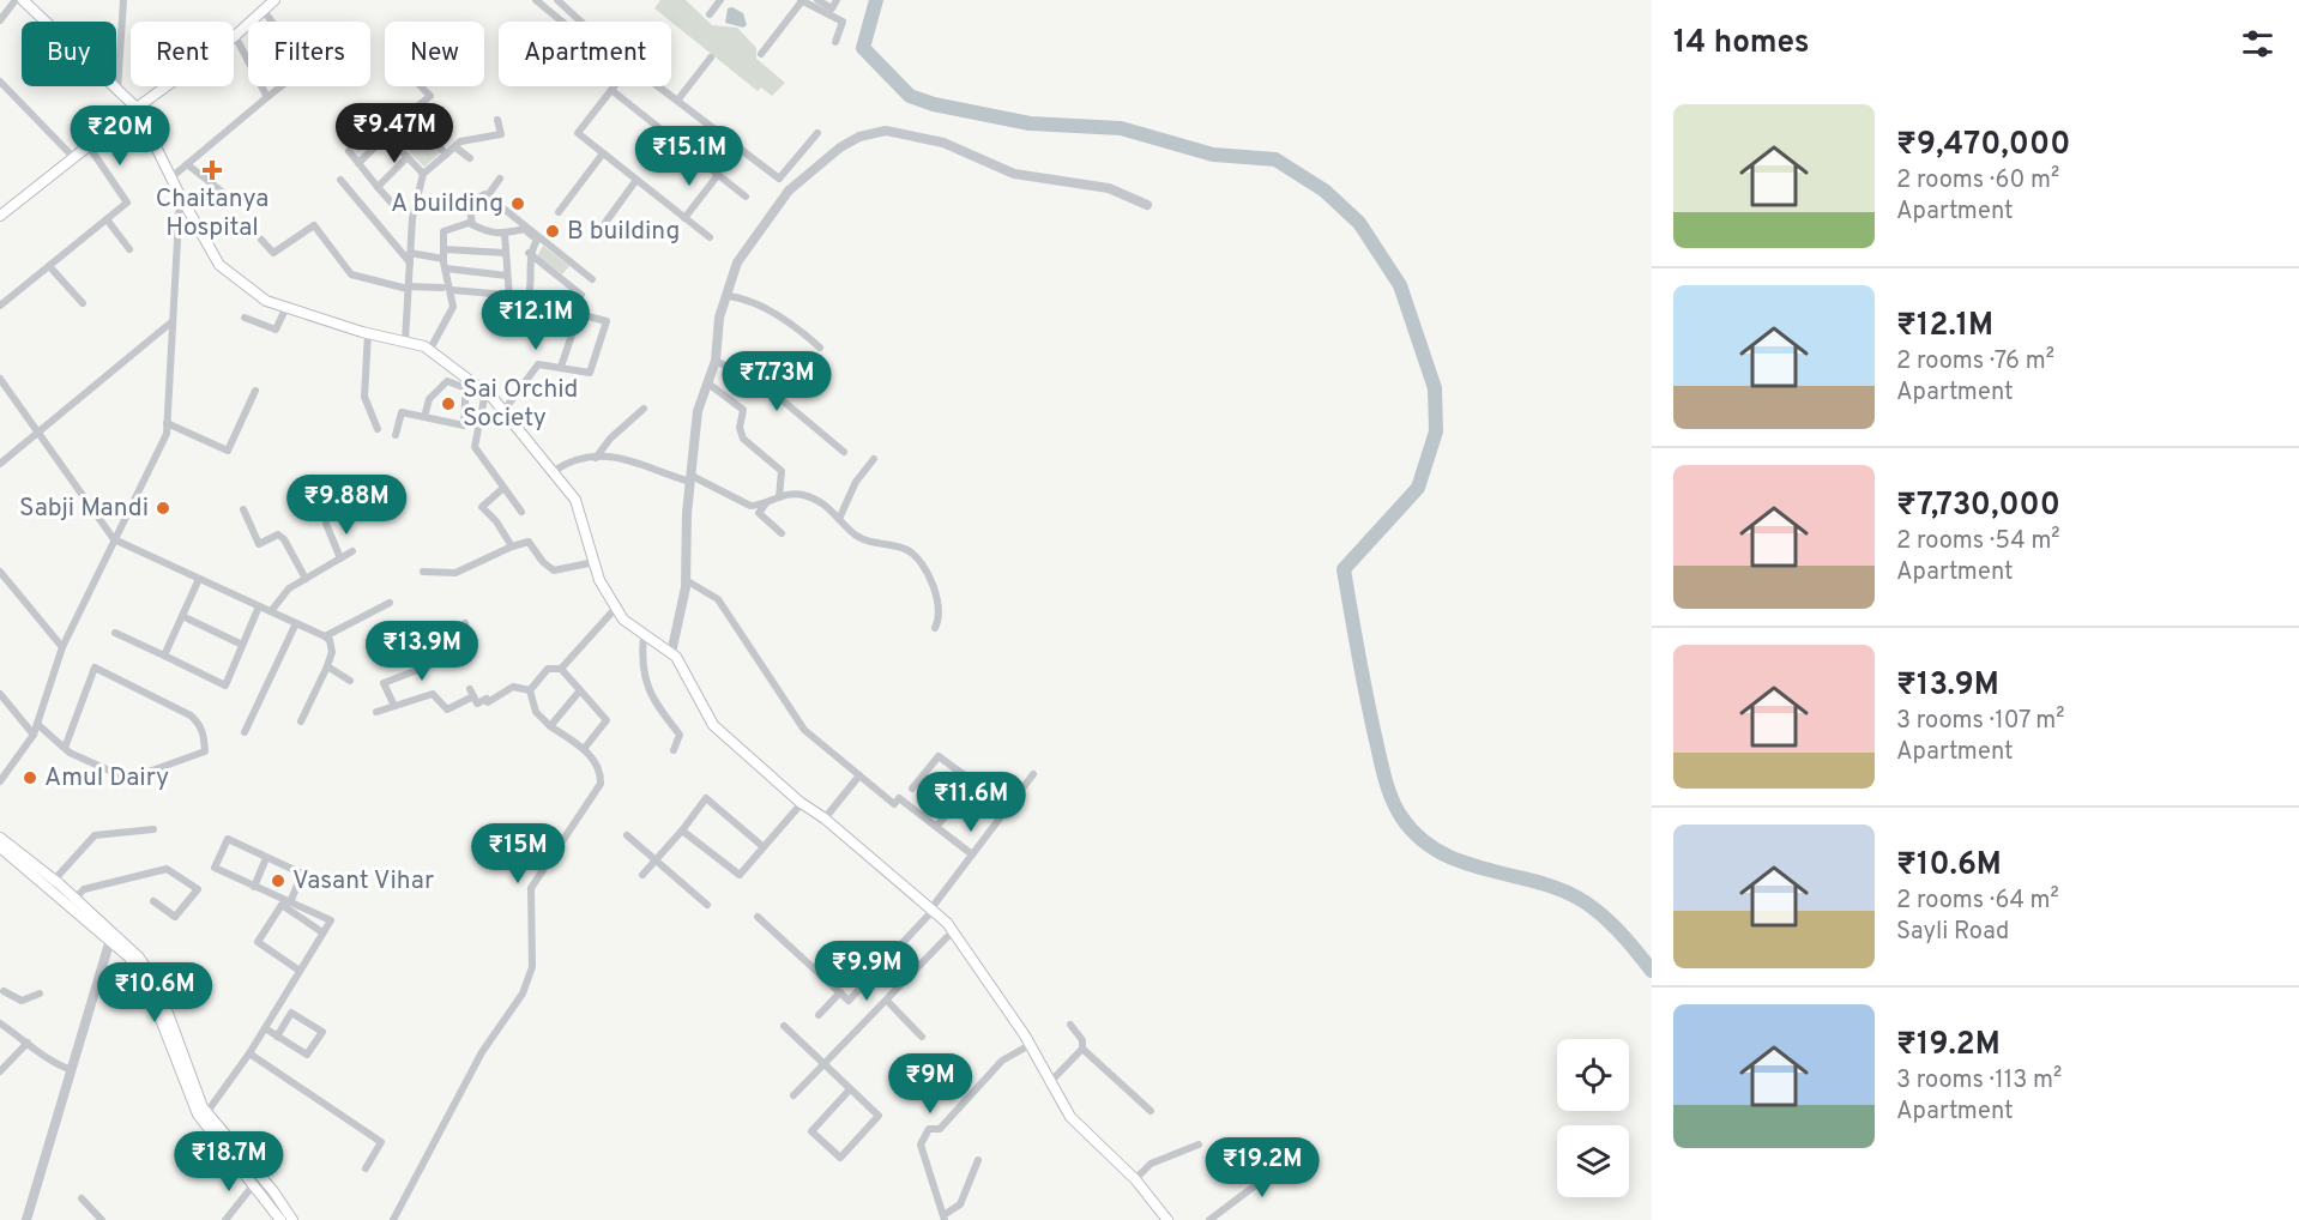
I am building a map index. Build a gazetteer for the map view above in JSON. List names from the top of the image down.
{
  "places": {
    "health": ["Chaitanya Hospital"],
    "other": [
      "A building",
      "B building",
      "Sai Orchid Society",
      "Sabji Mandi",
      "Amul Dairy",
      "Vasant Vihar"
    ]
  },
  "page": {
    "heading": "14 homes",
    "chip": [
      "Buy",
      "Rent",
      "Filters",
      "New",
      "Apartment"
    ],
    "list": [
      {
        "name": "₹9,470,000",
        "note": "2 rooms · 60 m² · Apartment"
      },
      {
        "name": "₹12.1M",
        "note": "2 rooms · 76 m² · Apartment"
      },
      {
        "name": "₹7,730,000",
        "note": "2 rooms · 54 m² · Apartment"
      },
      {
        "name": "₹13.9M",
        "note": "3 rooms · 107 m² · Apartment"
      },
      {
        "name": "₹10.6M",
        "note": "2 rooms · 64 m² · Sayli Road"
      },
      {
        "name": "₹19.2M",
        "note": "3 rooms · 113 m² · Apartment"
      }
    ],
    "price": [
      "₹9.47M",
      "₹20M",
      "₹15.1M",
      "₹12.1M",
      "₹7.73M",
      "₹9.88M",
      "₹13.9M",
      "₹11.6M",
      "₹15M",
      "₹9.9M",
      "₹10.6M",
      "₹9M",
      "₹18.7M",
      "₹19.2M"
    ]
  }
}
